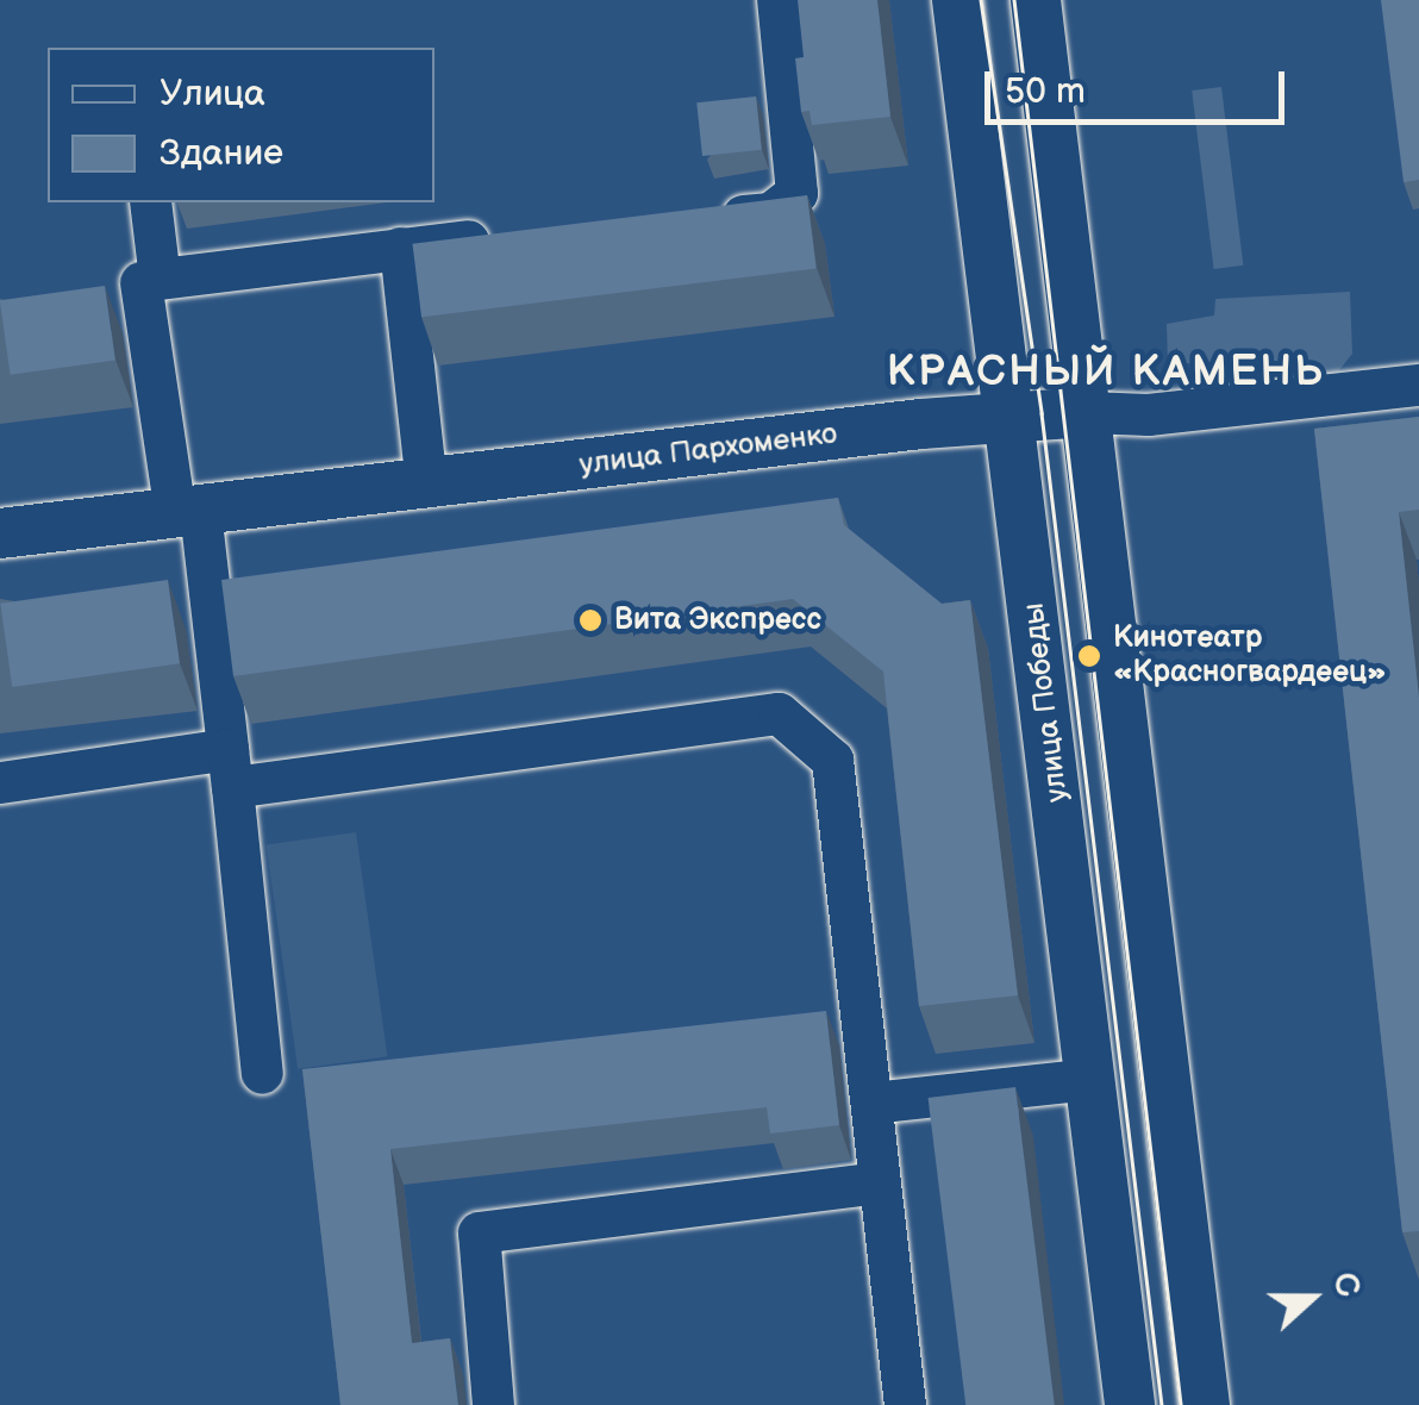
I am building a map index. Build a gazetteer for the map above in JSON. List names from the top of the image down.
{
  "streets": {
    "main road": ["улица Пархоменко", "улица Победы"]
  },
  "crossings": [
    ["улица Пархоменко", "улица Победы"]
  ],
  "districts": ["КРАСНЫЙ КАМЕНЬ"],
  "places": ["Вита Экспресс", "Кинотеатр «Красногвардеец»"],
  "legend": ["Улица", "Здание"],
  "scale_bar": "50 m",
  "north": "right"
}
